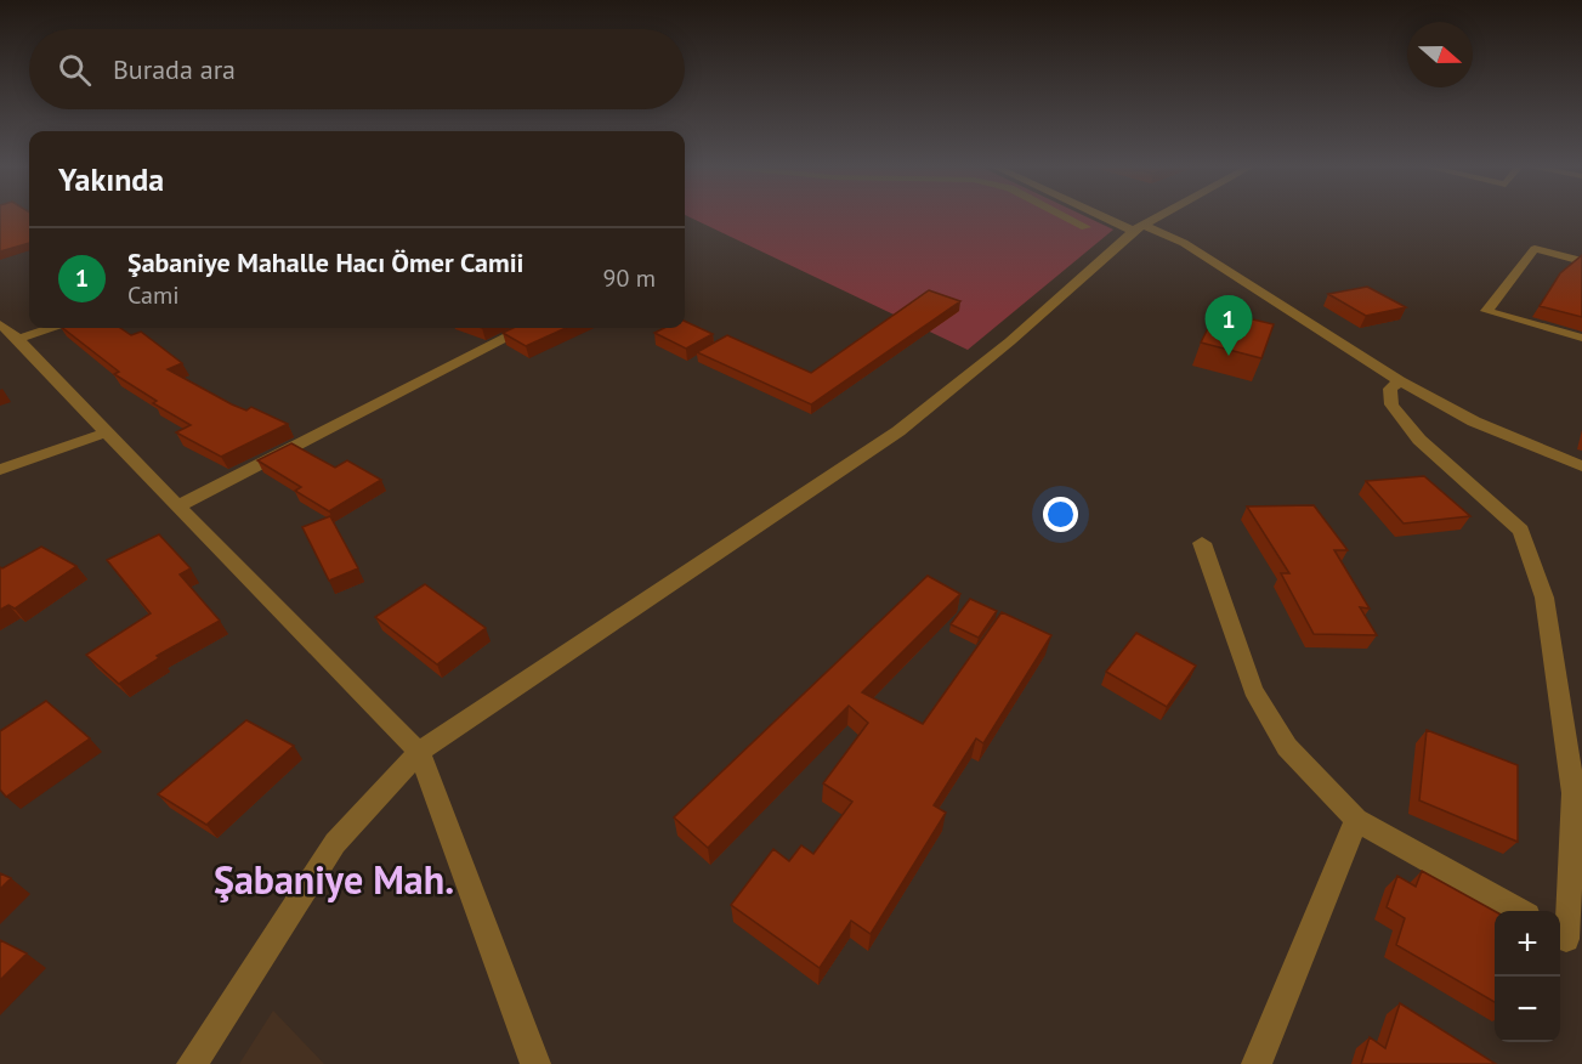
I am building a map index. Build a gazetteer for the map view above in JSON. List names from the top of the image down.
{
  "districts": ["Şabaniye Mah."],
  "north": "right",
  "page": {
    "search": "Burada ara",
    "heading": "Yakında",
    "list": [
      {
        "mark": "1",
        "name": "Şabaniye Mahalle Hacı Ömer Camii",
        "note": "Cami",
        "value": "90 m"
      }
    ],
    "pins": "1",
    "map_buttons": ["+", "−"]
  }
}
